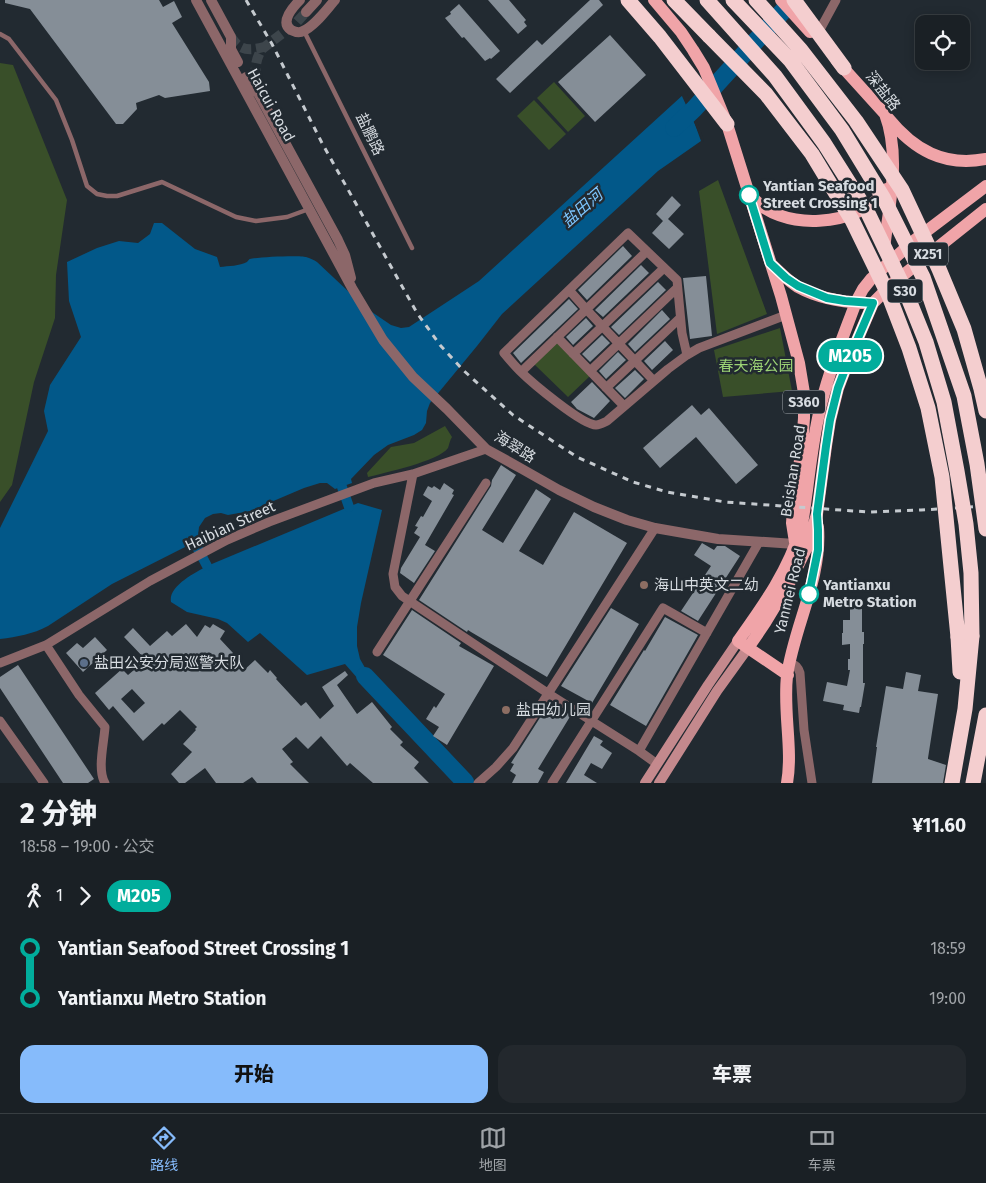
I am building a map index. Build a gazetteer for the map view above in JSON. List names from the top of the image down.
{
  "streets": {
    "highway": ["S30"],
    "main road": [
      "深盐路",
      "X251",
      "S360",
      "Beishan Road",
      "Yanmei Road"
    ],
    "street": ["Haicui Road", "海翠路", "Haibian Street"],
    "lane": ["盐鹏路"]
  },
  "crossings": [
    ["深盐路", "Beishan Road"],
    ["Haicui Road", "海翠路"],
    ["S360", "海翠路"],
    ["S360", "Beishan Road"],
    ["海翠路", "Beishan Road"],
    ["海翠路", "Haibian Street"],
    ["Beishan Road", "Yanmei Road"]
  ],
  "water": ["盐田河"],
  "parks": ["春天海公园"],
  "places": [
    "Yantian Seafood Street Crossing 1",
    "海山中英文二幼",
    "Yantianxu Metro Station",
    "盐田公安分局巡警大队",
    "盐田幼儿园"
  ],
  "lines": ["bus line M205"],
  "page": {
    "on_map": "M205",
    "heading": ["2 分钟", "18:58 – 19:00 · 公交", "¥11.60"],
    "legs": ["1", "M205"],
    "list": [
      {
        "name": "Yantian Seafood Street Crossing 1",
        "value": "18:59"
      },
      {
        "name": "Yantianxu Metro Station",
        "value": "19:00"
      }
    ],
    "buttons": ["开始", "车票"],
    "tabs": ["路线", "地图", "车票"]
  }
}
